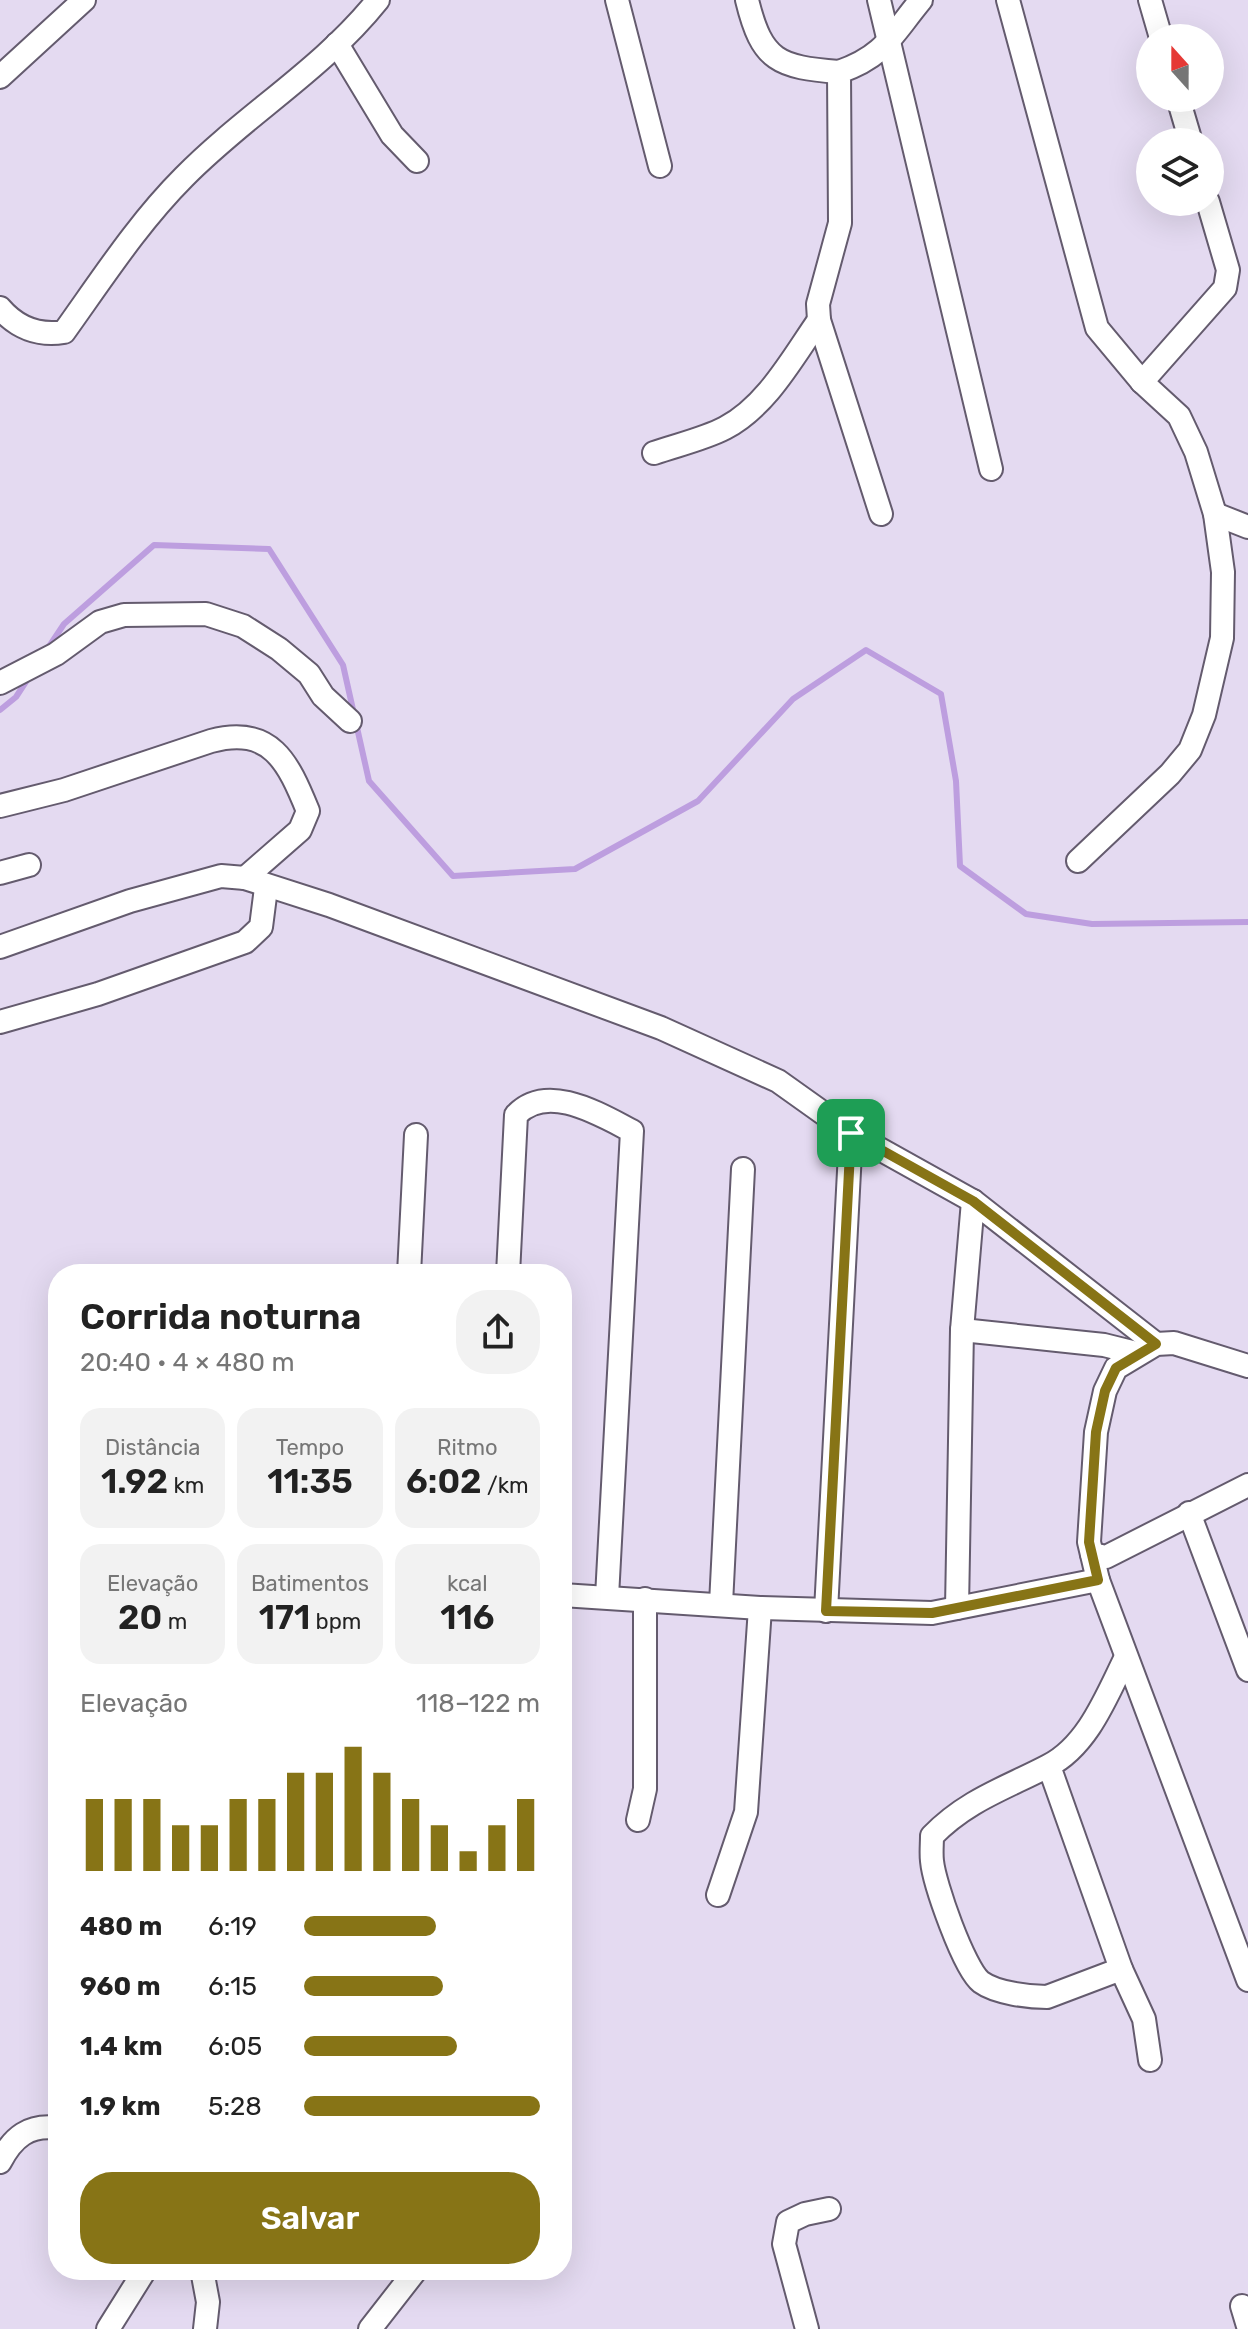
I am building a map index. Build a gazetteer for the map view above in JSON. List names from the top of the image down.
{
  "north": "top",
  "page": {
    "heading": ["Corrida noturna", "20:40 · 4 × 480 m"],
    "stats": [
      ["Distância", "1.92 km"],
      ["Tempo", "11:35"],
      ["Ritmo", "6:02 /km"],
      ["Elevação", "20 m"],
      ["Batimentos", "171 bpm"],
      ["kcal", "116"]
    ],
    "chart": ["Elevação", "118–122 m"],
    "list": [
      {
        "name": "480 m",
        "note": "6:19"
      },
      {
        "name": "960 m",
        "note": "6:15"
      },
      {
        "name": "1.4 km",
        "note": "6:05"
      },
      {
        "name": "1.9 km",
        "note": "5:28"
      }
    ],
    "buttons": "Salvar"
  }
}
